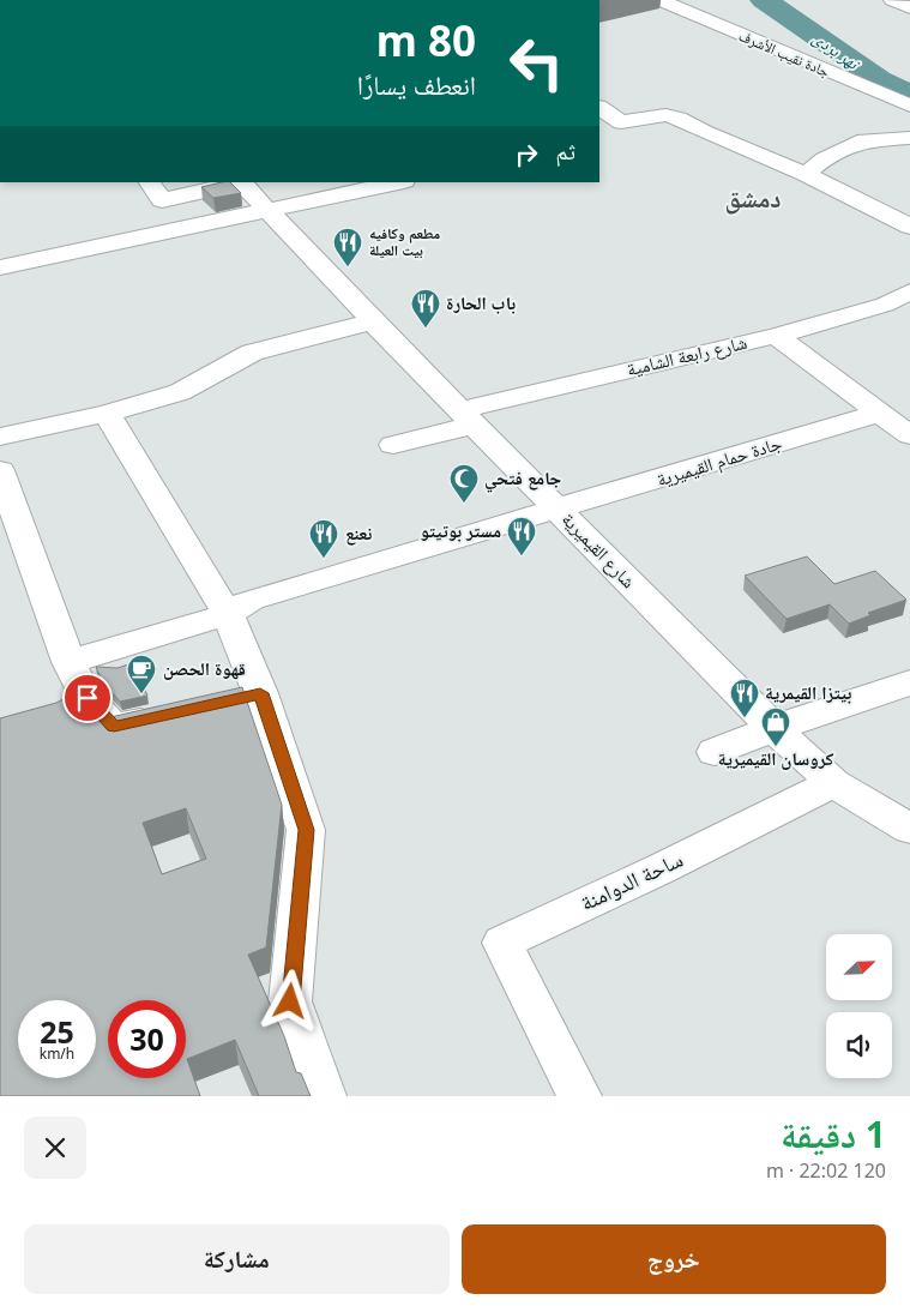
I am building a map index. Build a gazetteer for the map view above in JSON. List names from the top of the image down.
{
  "streets": {
    "street": [
      "جادة نقيب الأشرف",
      "شارع رابعة الشامية",
      "جادة حمام القيميرية",
      "شارع القيميرية",
      "ساحة الدوامنة"
    ]
  },
  "crossings": [
    ["شارع رابعة الشامية", "شارع القيميرية"],
    ["جادة حمام القيميرية", "شارع القيميرية"],
    ["شارع القيميرية", "ساحة الدوامنة"]
  ],
  "districts": ["دمشق"],
  "water": ["نهر بردى"],
  "places": {
    "restaurant": [
      "مطعم وكافيه بيت العيلة",
      "باب الحارة",
      "مستر بوتيتو",
      "نعنع",
      "بيتزا القيمرية"
    ],
    "mosque": ["جامع فتحي"],
    "cafe": ["قهوة الحصن"],
    "shop": ["كروسان القيميرية"]
  },
  "north": "top right",
  "page": {
    "turn": ["80 m", "انعطف يسارًا"],
    "then": "ثم",
    "speed": "25 km/h",
    "limit": "30",
    "heading": ["1 دقيقة", "120 m · 22:02"],
    "buttons": ["خروج", "مشاركة"]
  }
}
